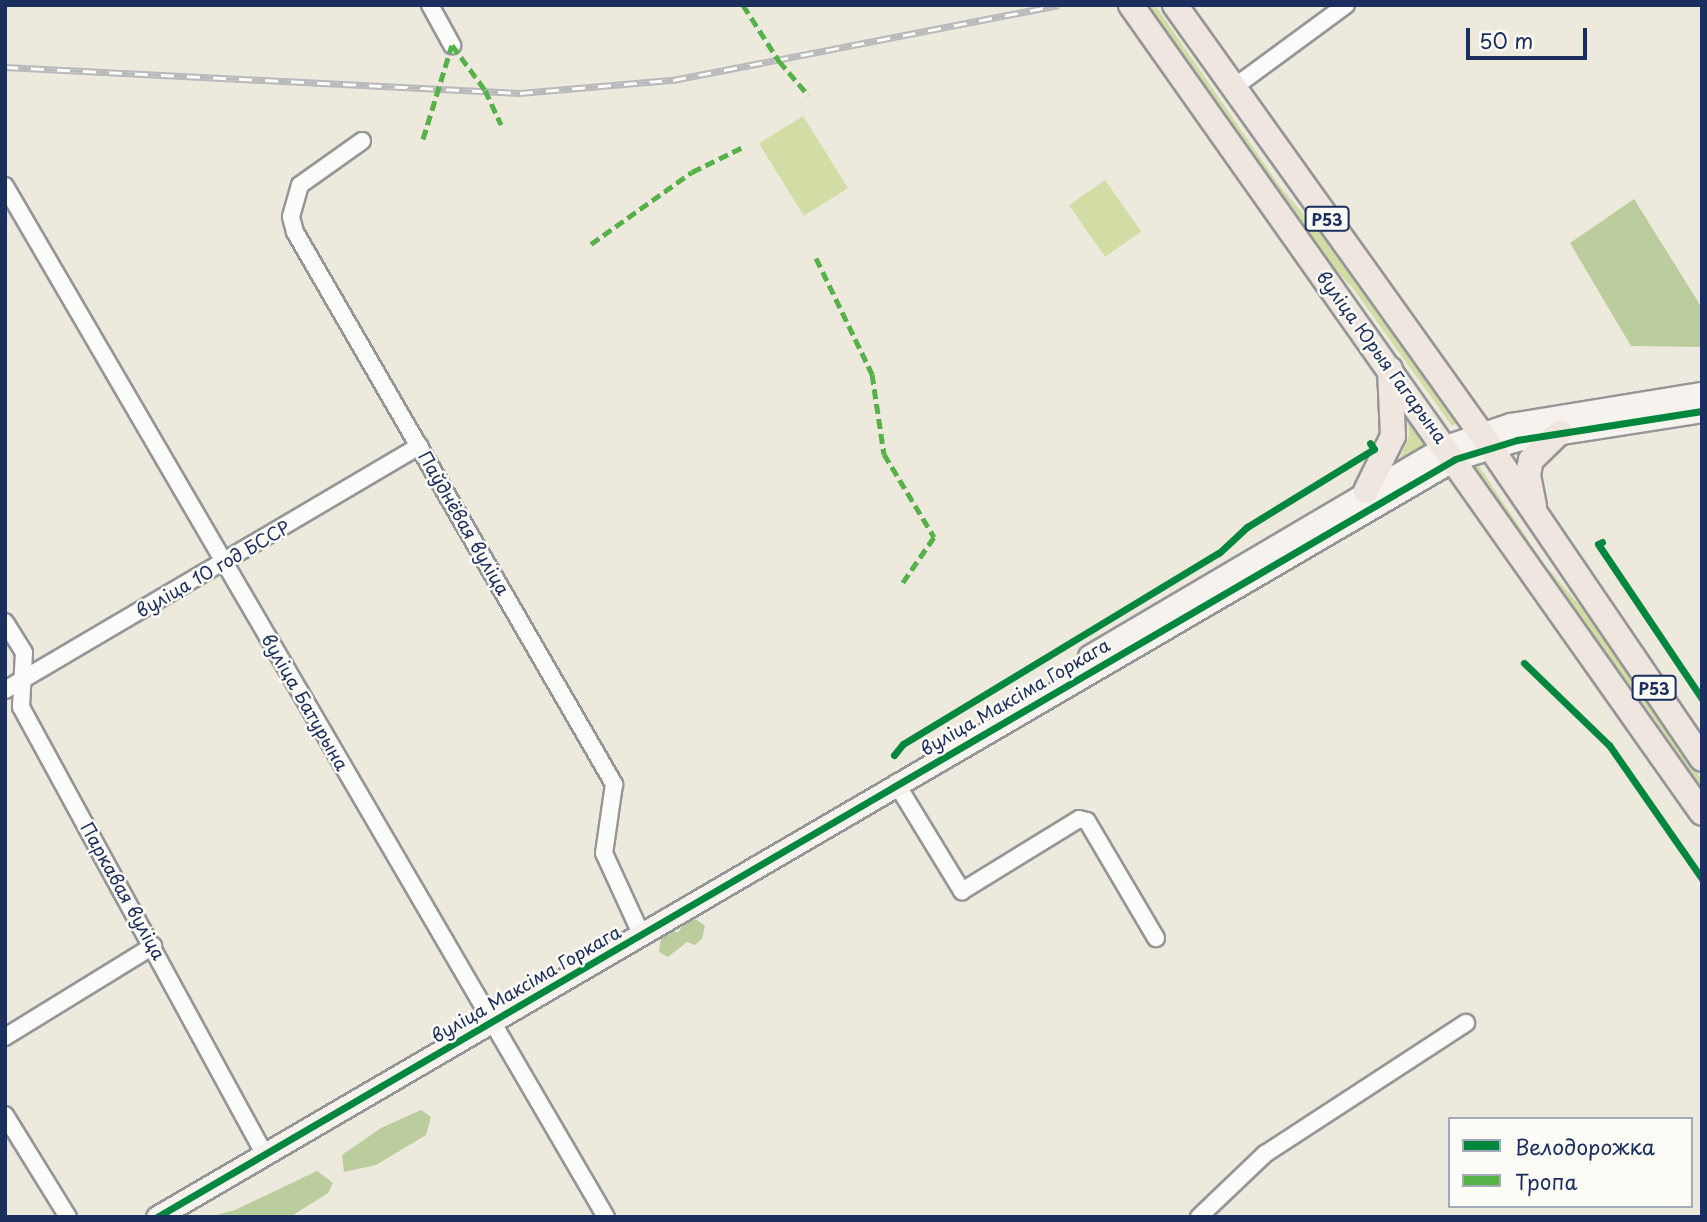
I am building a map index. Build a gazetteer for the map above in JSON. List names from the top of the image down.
{
  "streets": {
    "main road": ["Р53", "вуліца Юрыя Гагарына"],
    "street": [
      "Паўднёвая вуліца",
      "вуліца 10 год БССР",
      "вуліца Максіма Горкага",
      "вуліца Батурына",
      "Паркавая вуліца"
    ]
  },
  "crossings": [
    ["вуліца Юрыя Гагарына", "вуліца Максіма Горкага"],
    ["Паўднёвая вуліца", "вуліца 10 год БССР"],
    ["Паўднёвая вуліца", "вуліца Максіма Горкага"],
    ["вуліца 10 год БССР", "вуліца Батурына"],
    ["вуліца 10 год БССР", "Паркавая вуліца"],
    ["вуліца Максіма Горкага", "вуліца Батурына"],
    ["вуліца Максіма Горкага", "Паркавая вуліца"]
  ],
  "legend": ["Велодорожка", "Тропа"],
  "scale_bar": "50 m"
}
